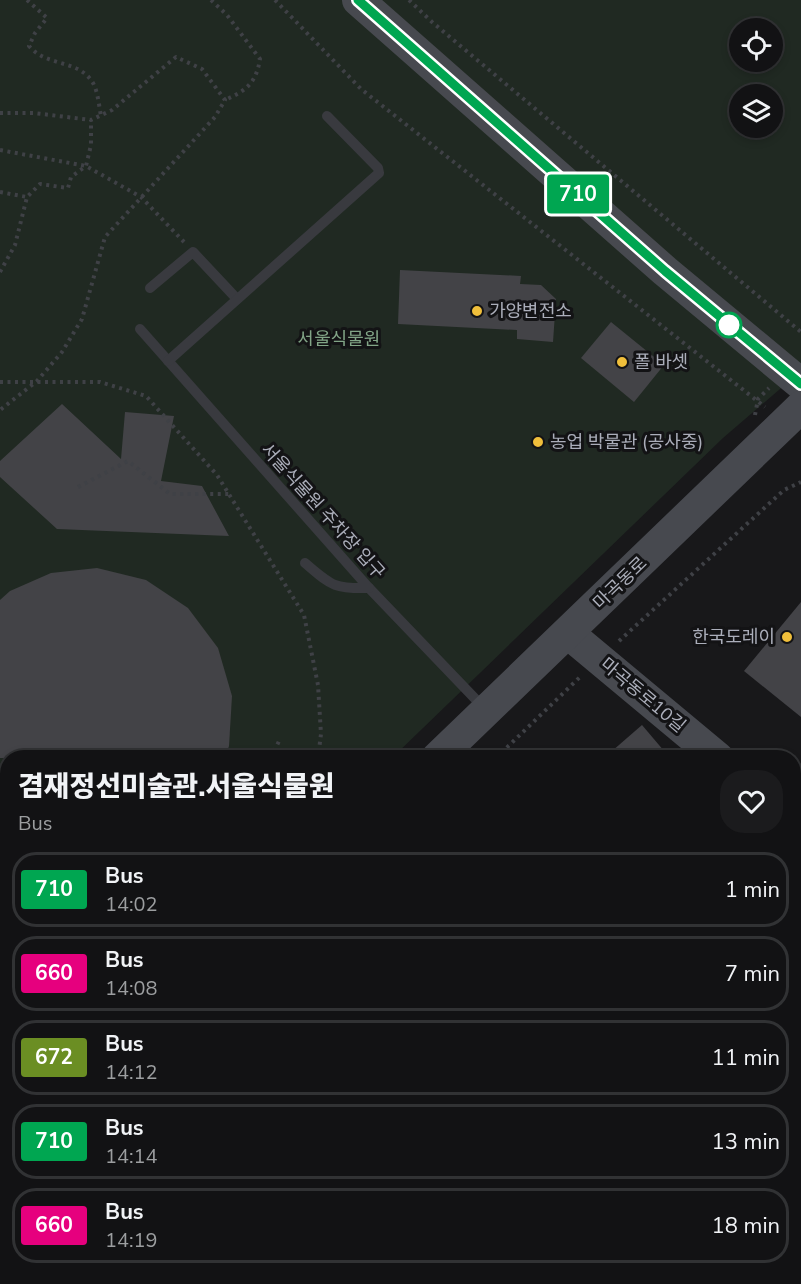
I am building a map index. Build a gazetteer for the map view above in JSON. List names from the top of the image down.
{
  "streets": {
    "main road": ["마곡동로", "마곡동로10길"],
    "lane": ["서울식물원 주차장 입구"]
  },
  "crossings": [
    ["서울식물원 주차장 입구", "마곡동로"],
    ["마곡동로", "마곡동로10길"]
  ],
  "parks": ["서울식물원"],
  "places": [
    "가양변전소",
    "폴 바셋",
    "농업 박물관 (공사중)",
    "한국도레이"
  ],
  "lines": ["bus line 710"],
  "page": {
    "on_map": "710",
    "heading": ["겸재정선미술관.서울식물원", "Bus"],
    "list": [
      {
        "mark": "710",
        "name": "Bus",
        "note": "14:02",
        "value": "1 min"
      },
      {
        "mark": "660",
        "name": "Bus",
        "note": "14:08",
        "value": "7 min"
      },
      {
        "mark": "672",
        "name": "Bus",
        "note": "14:12",
        "value": "11 min"
      },
      {
        "mark": "710",
        "name": "Bus",
        "note": "14:14",
        "value": "13 min"
      },
      {
        "mark": "660",
        "name": "Bus",
        "note": "14:19",
        "value": "18 min"
      }
    ]
  }
}
